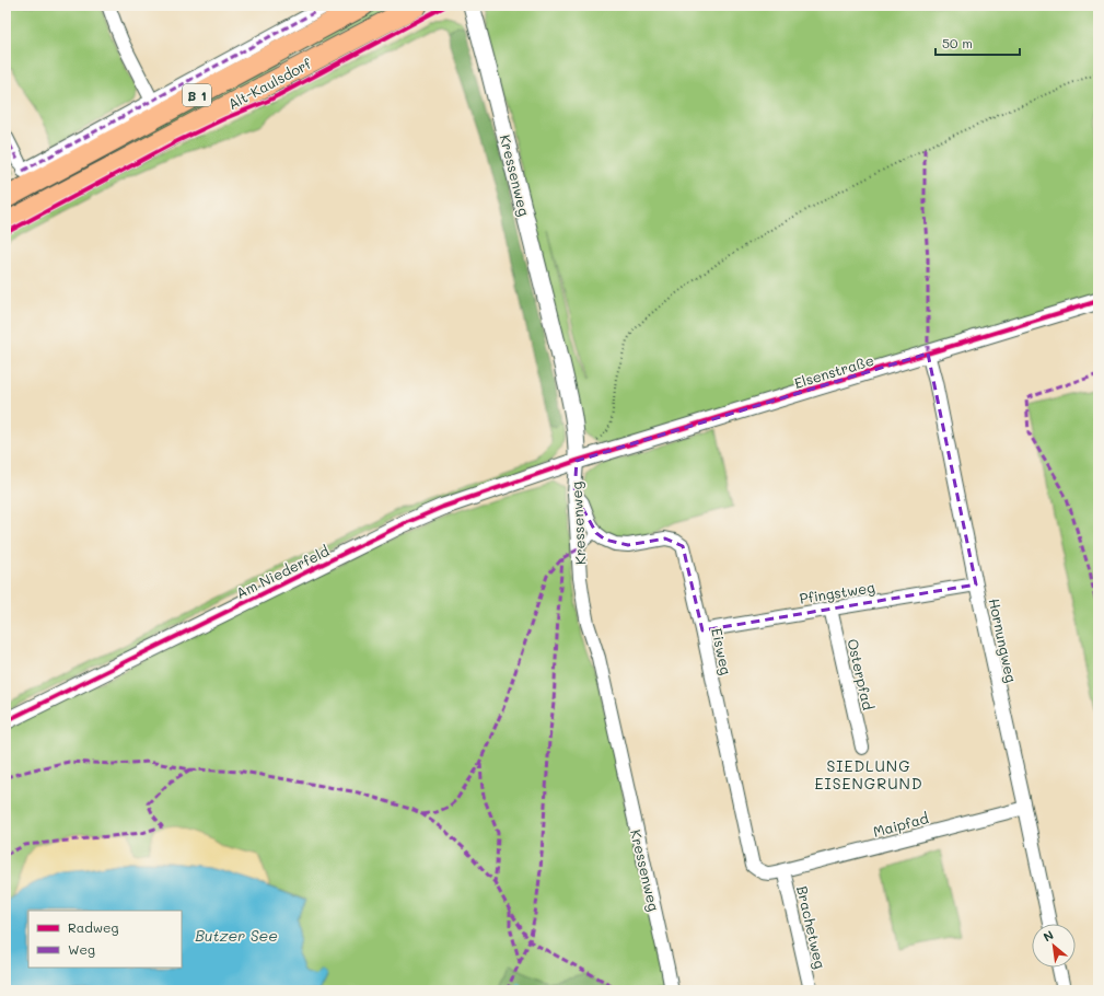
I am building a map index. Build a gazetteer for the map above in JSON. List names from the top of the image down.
{
  "streets": {
    "main road": ["Alt-Kaulsdorf", "B 1"],
    "street": [
      "Kressenweg",
      "Elsenstraße",
      "Am Niederfeld",
      "Pfingstweg",
      "Hornungweg",
      "Eisweg",
      "Osterpfad",
      "Maipfad",
      "Brachetweg"
    ]
  },
  "crossings": [
    ["Kressenweg", "Elsenstraße"],
    ["Kressenweg", "Am Niederfeld"],
    ["Elsenstraße", "Am Niederfeld"],
    ["Elsenstraße", "Hornungweg"],
    ["Pfingstweg", "Hornungweg"],
    ["Pfingstweg", "Eisweg"],
    ["Pfingstweg", "Osterpfad"],
    ["Hornungweg", "Maipfad"],
    ["Eisweg", "Maipfad"],
    ["Eisweg", "Brachetweg"],
    ["Maipfad", "Brachetweg"]
  ],
  "districts": ["SIEDLUNG EISENGRUND"],
  "water": ["Butzer See"],
  "legend": ["Radweg", "Weg"],
  "scale_bar": "50 m",
  "north": "top left"
}
